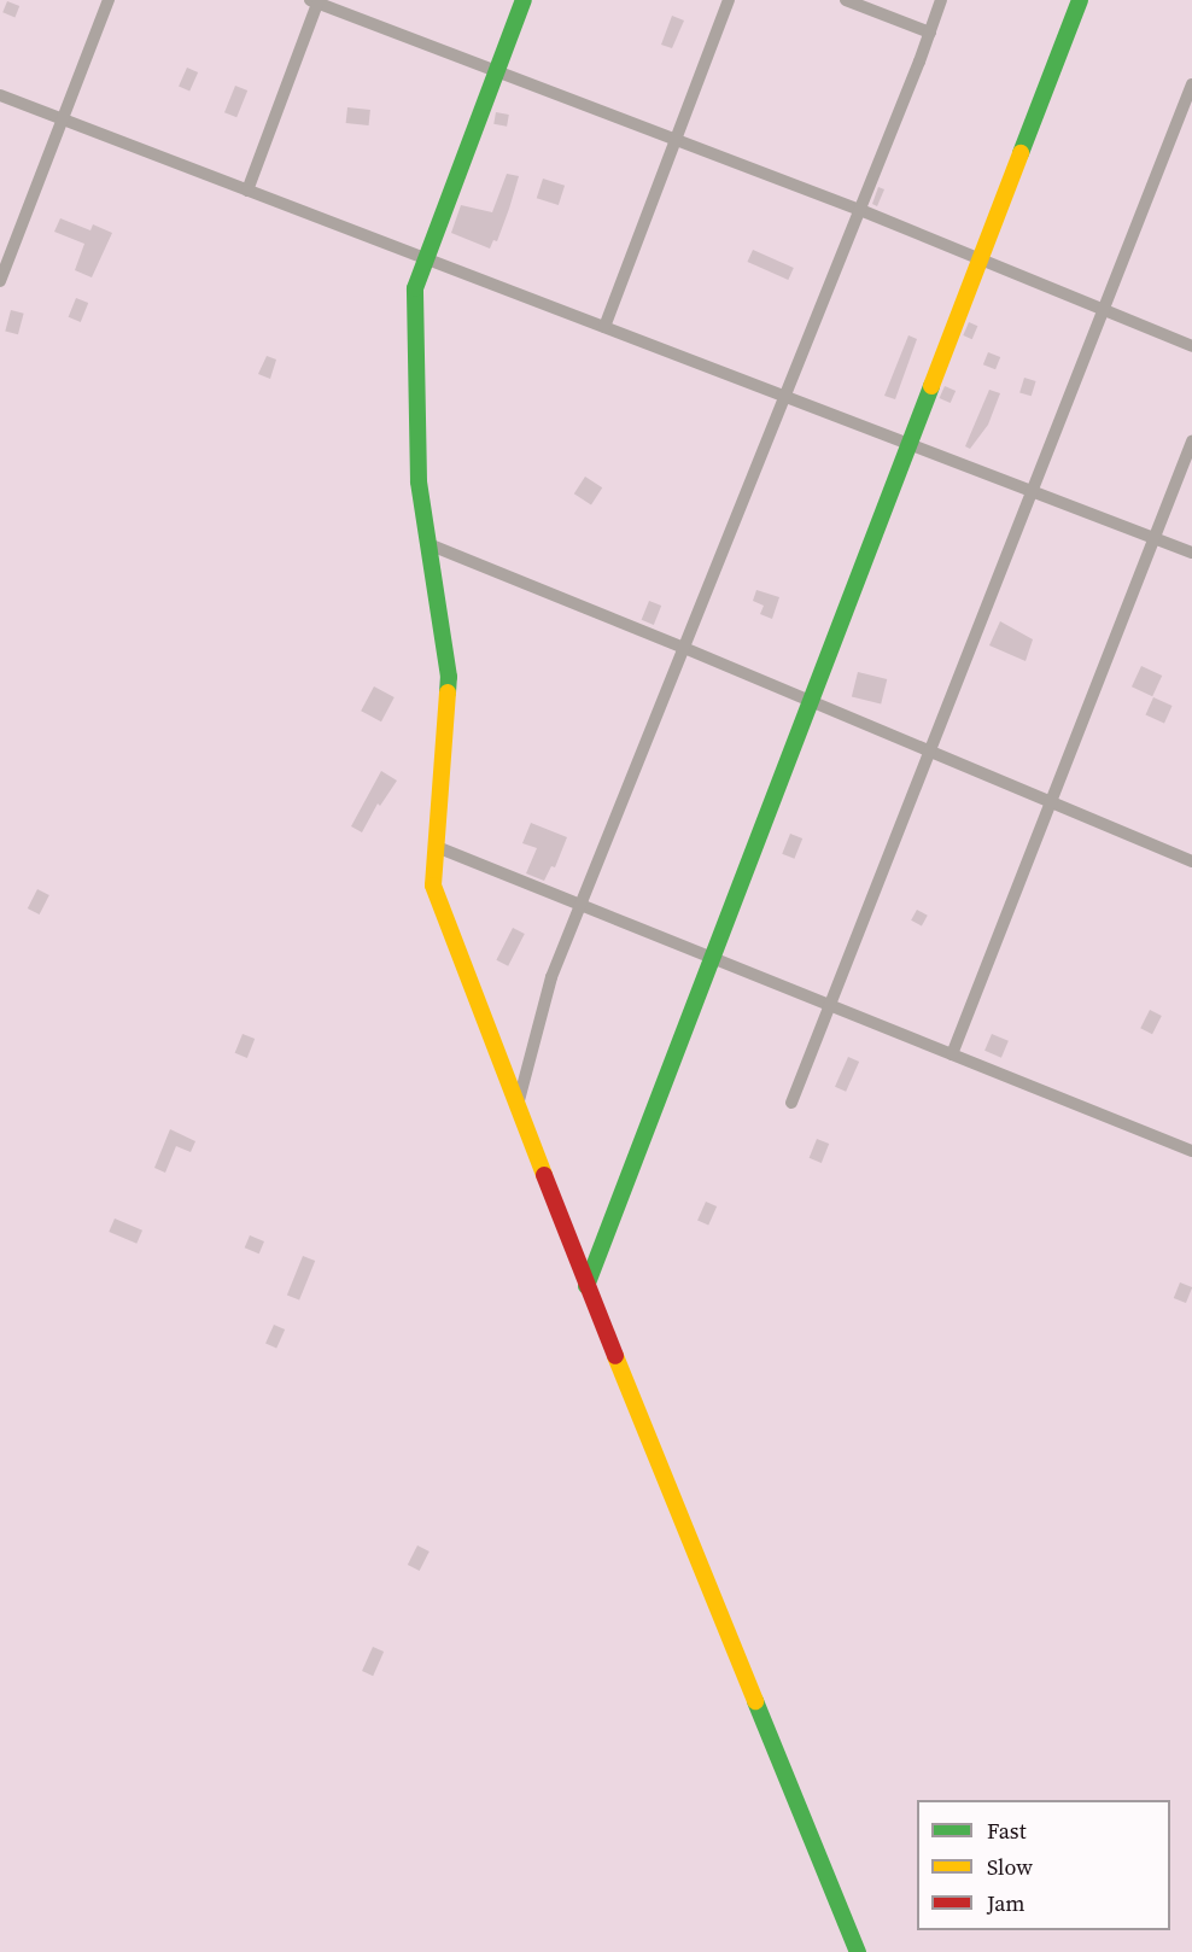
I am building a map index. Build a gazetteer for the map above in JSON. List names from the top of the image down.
{
  "legend": ["Fast", "Slow", "Jam"]
}
